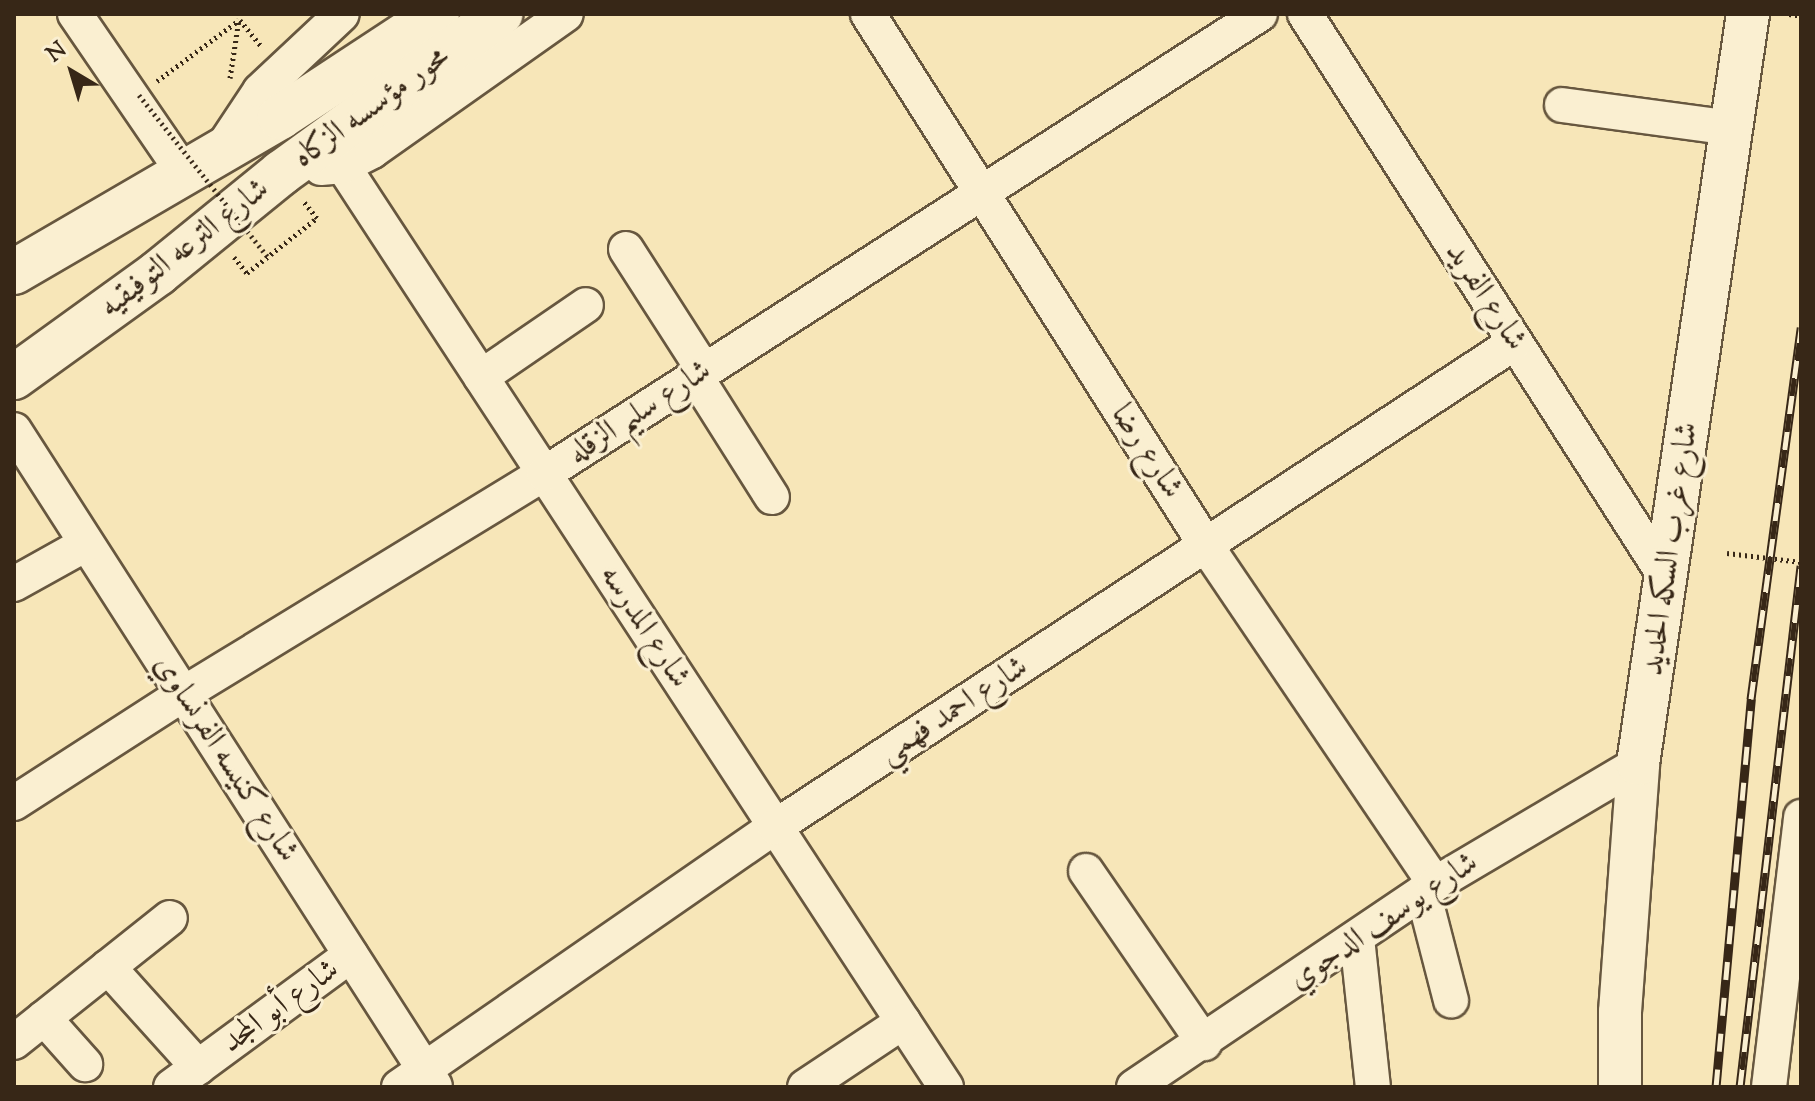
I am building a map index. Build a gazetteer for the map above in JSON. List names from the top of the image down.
{
  "streets": {
    "main road": ["محور مؤسسه الزكاه", "شارع الترعه التوفيقيه"],
    "street": [
      "شارع الفريد",
      "شارع سليم الزقله",
      "شارع رضا",
      "شارع غرب السكه الحديد",
      "شارع المدرسه",
      "شارع احمد فهمي",
      "شارع كنيسه الفرنساوي",
      "شارع يوسف الدجوي",
      "شارع أبو المجد"
    ]
  },
  "crossings": [
    ["محور مؤسسه الزكاه", "شارع الترعه التوفيقيه"],
    ["شارع الترعه التوفيقيه", "شارع المدرسه"],
    ["شارع الفريد", "شارع غرب السكه الحديد"],
    ["شارع الفريد", "شارع احمد فهمي"],
    ["شارع سليم الزقله", "شارع رضا"],
    ["شارع سليم الزقله", "شارع المدرسه"],
    ["شارع سليم الزقله", "شارع كنيسه الفرنساوي"],
    ["شارع رضا", "شارع احمد فهمي"],
    ["شارع رضا", "شارع يوسف الدجوي"],
    ["شارع غرب السكه الحديد", "شارع يوسف الدجوي"],
    ["شارع المدرسه", "شارع احمد فهمي"],
    ["شارع احمد فهمي", "شارع كنيسه الفرنساوي"],
    ["شارع كنيسه الفرنساوي", "شارع أبو المجد"]
  ],
  "north": "top left"
}
